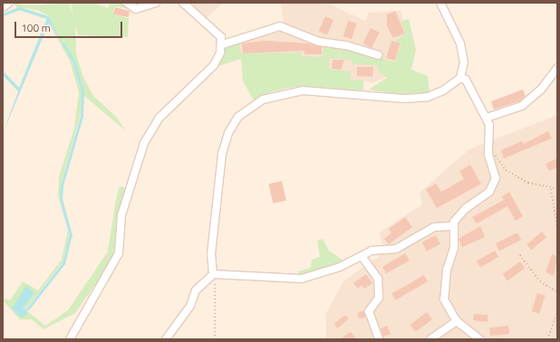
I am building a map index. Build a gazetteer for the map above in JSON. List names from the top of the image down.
{
  "scale_bar": "100 m"
}
